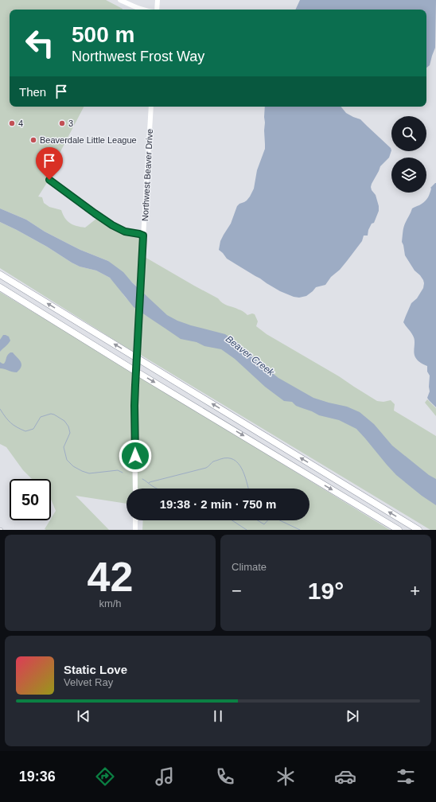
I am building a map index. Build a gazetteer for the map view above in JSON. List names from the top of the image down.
{
  "streets": {
    "main road": ["Northwest Beaver Drive"]
  },
  "water": ["Beaver Creek"],
  "places": ["4", "3", "Beaverdale Little League"],
  "page": {
    "turn": ["500 m", "Northwest Frost Way"],
    "then": "Then",
    "limit": "50",
    "trip": "19:38 · 2 min · 750 m",
    "tile": [
      ["42", "km/h"],
      "Climate"
    ],
    "heat": ["−", "19°", "+"],
    "song": ["Static Love", "Velvet Ray"],
    "tabs": "19:36"
  }
}
